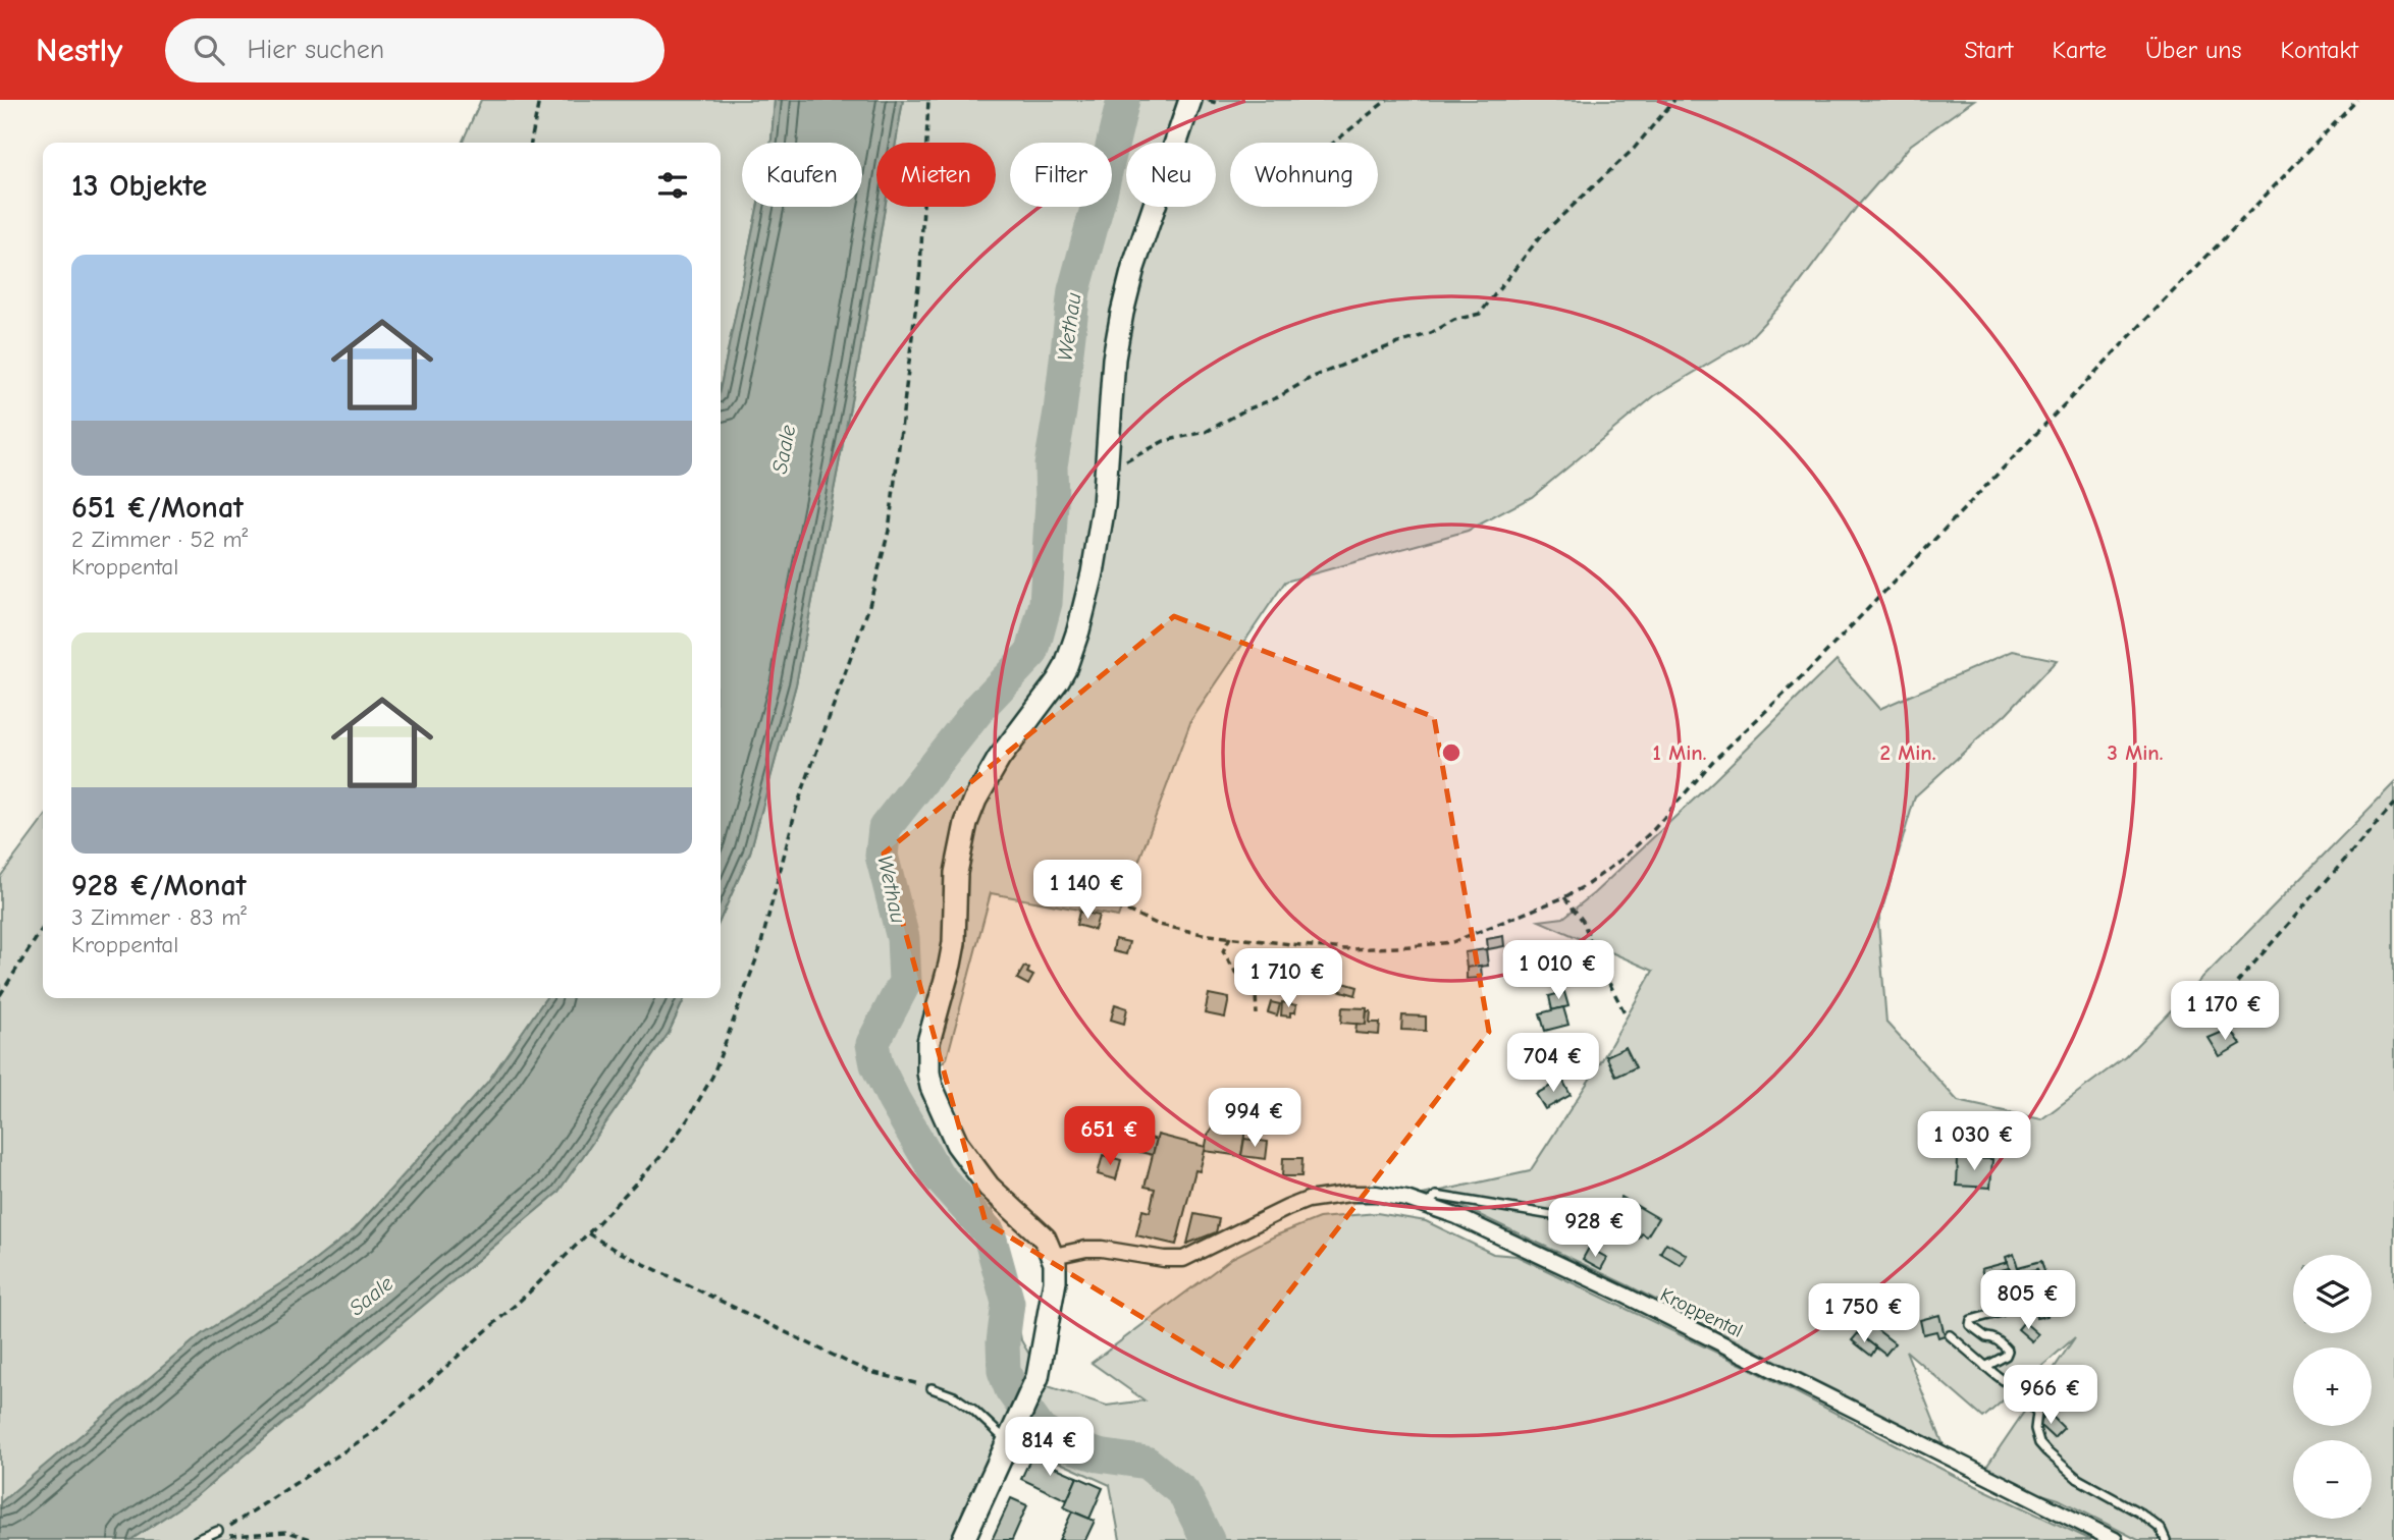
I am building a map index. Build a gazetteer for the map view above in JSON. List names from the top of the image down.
{
  "streets": {
    "street": ["Kroppental"]
  },
  "water": ["Wethau", "Saale"],
  "page": {
    "header": "Nestly",
    "search": "Hier suchen",
    "nav": [
      "Start",
      "Karte",
      "Über uns",
      "Kontakt"
    ],
    "chip": [
      "Kaufen",
      "Mieten",
      "Filter",
      "Neu",
      "Wohnung"
    ],
    "heading": "13 Objekte",
    "list": [
      {
        "name": "651 €/Monat",
        "note": "2 Zimmer · 52 m² · Kroppental"
      },
      {
        "name": "928 €/Monat",
        "note": "3 Zimmer · 83 m² · Kroppental"
      }
    ],
    "price": [
      "1 140 €",
      "1 010 €",
      "1 710 €",
      "1 170 €",
      "704 €",
      "994 €",
      "651 €",
      "1 030 €",
      "928 €",
      "805 €",
      "1 750 €",
      "966 €",
      "814 €"
    ],
    "map_buttons": ["+", "−"]
  },
  "rings": ["1 Min.", "2 Min.", "3 Min."]
}
